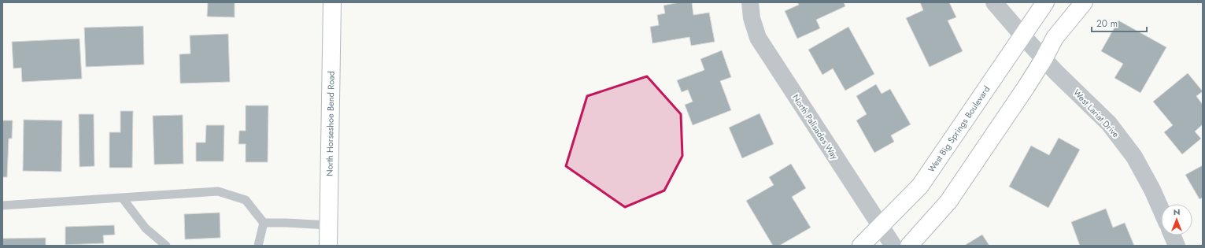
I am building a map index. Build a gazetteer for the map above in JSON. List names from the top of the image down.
{
  "streets": {
    "street": [
      "West Lariat Drive",
      "North Horseshoe Bend Road",
      "North Palisades Way",
      "West Big Springs Boulevard"
    ]
  },
  "crossings": [
    ["West Lariat Drive", "West Big Springs Boulevard"],
    ["North Palisades Way", "West Big Springs Boulevard"]
  ],
  "scale_bar": "20 m",
  "north": "top"
}
